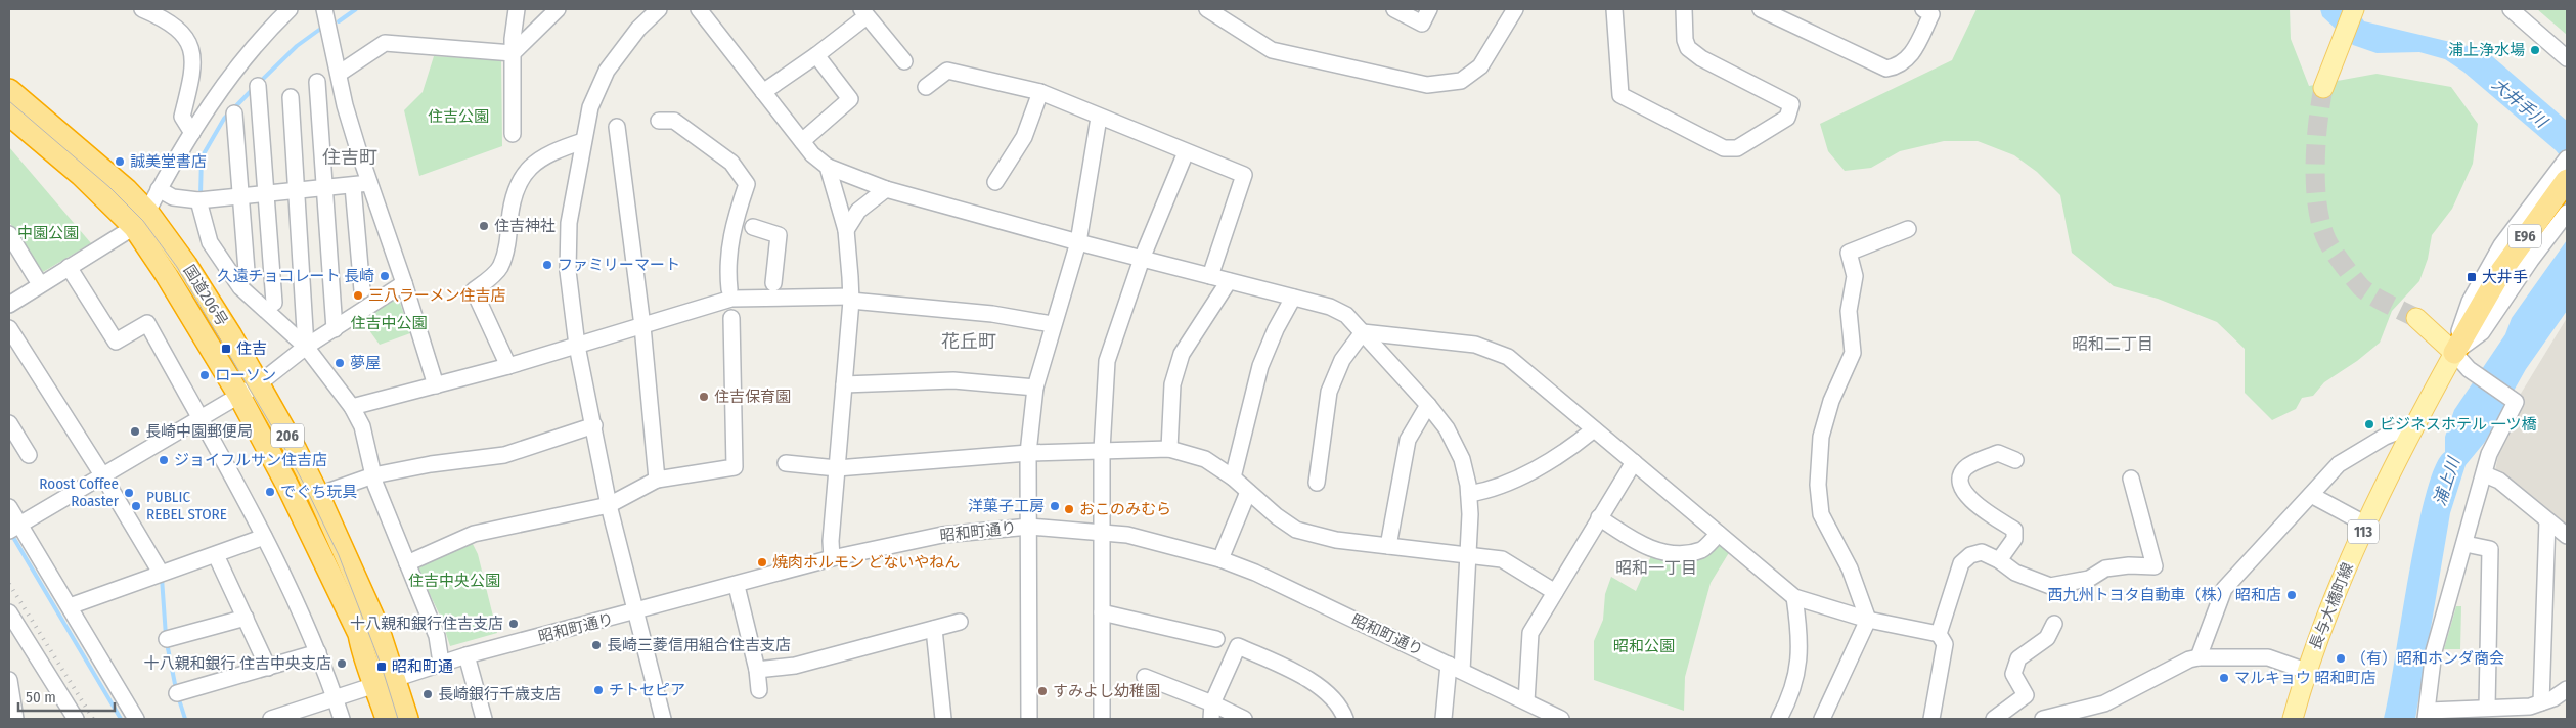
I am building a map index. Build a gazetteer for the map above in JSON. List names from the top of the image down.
{
  "streets": {
    "highway": ["E96", "国道206号", "206"],
    "main road": ["113", "長与大橋町線"],
    "street": ["昭和町通り"]
  },
  "crossings": [
    ["E96", "長与大橋町線"],
    ["国道206号", "昭和町通り"]
  ],
  "districts": [
    "住吉町",
    "花丘町",
    "昭和二丁目",
    "昭和一丁目"
  ],
  "water": ["大井手川", "浦上川"],
  "parks": [
    "住吉公園",
    "中園公園",
    "住吉中公園",
    "住吉中央公園",
    "昭和公園"
  ],
  "places": {
    "other": [
      "浦上浄水場",
      "誠美堂書店",
      "住吉神社",
      "ファミリーマート",
      "久遠チョコレート 長崎",
      "三八ラーメン住吉店",
      "夢屋",
      "ローソン",
      "住吉保育園",
      "ビジネスホテル 一ツ橋",
      "長崎中園郵便局",
      "ジョイフルサン住吉店",
      "でぐち玩具",
      "Roost Coffee Roaster",
      "PUBLIC REBEL STORE",
      "洋菓子工房",
      "おこのみむら",
      "焼肉ホルモン どないやねん",
      "西九州トヨタ自動車（株） 昭和店",
      "十八親和銀行住吉支店",
      "長崎三菱信用組合住吉支店",
      "（有）昭和ホンダ商会",
      "十八親和銀行 住吉中央支店",
      "マルキョウ 昭和町店",
      "チトセピア",
      "すみよし幼稚園",
      "長崎銀行千歳支店"
    ],
    "transit": ["大井手", "住吉", "昭和町通"]
  },
  "scale_bar": "50 m"
}
